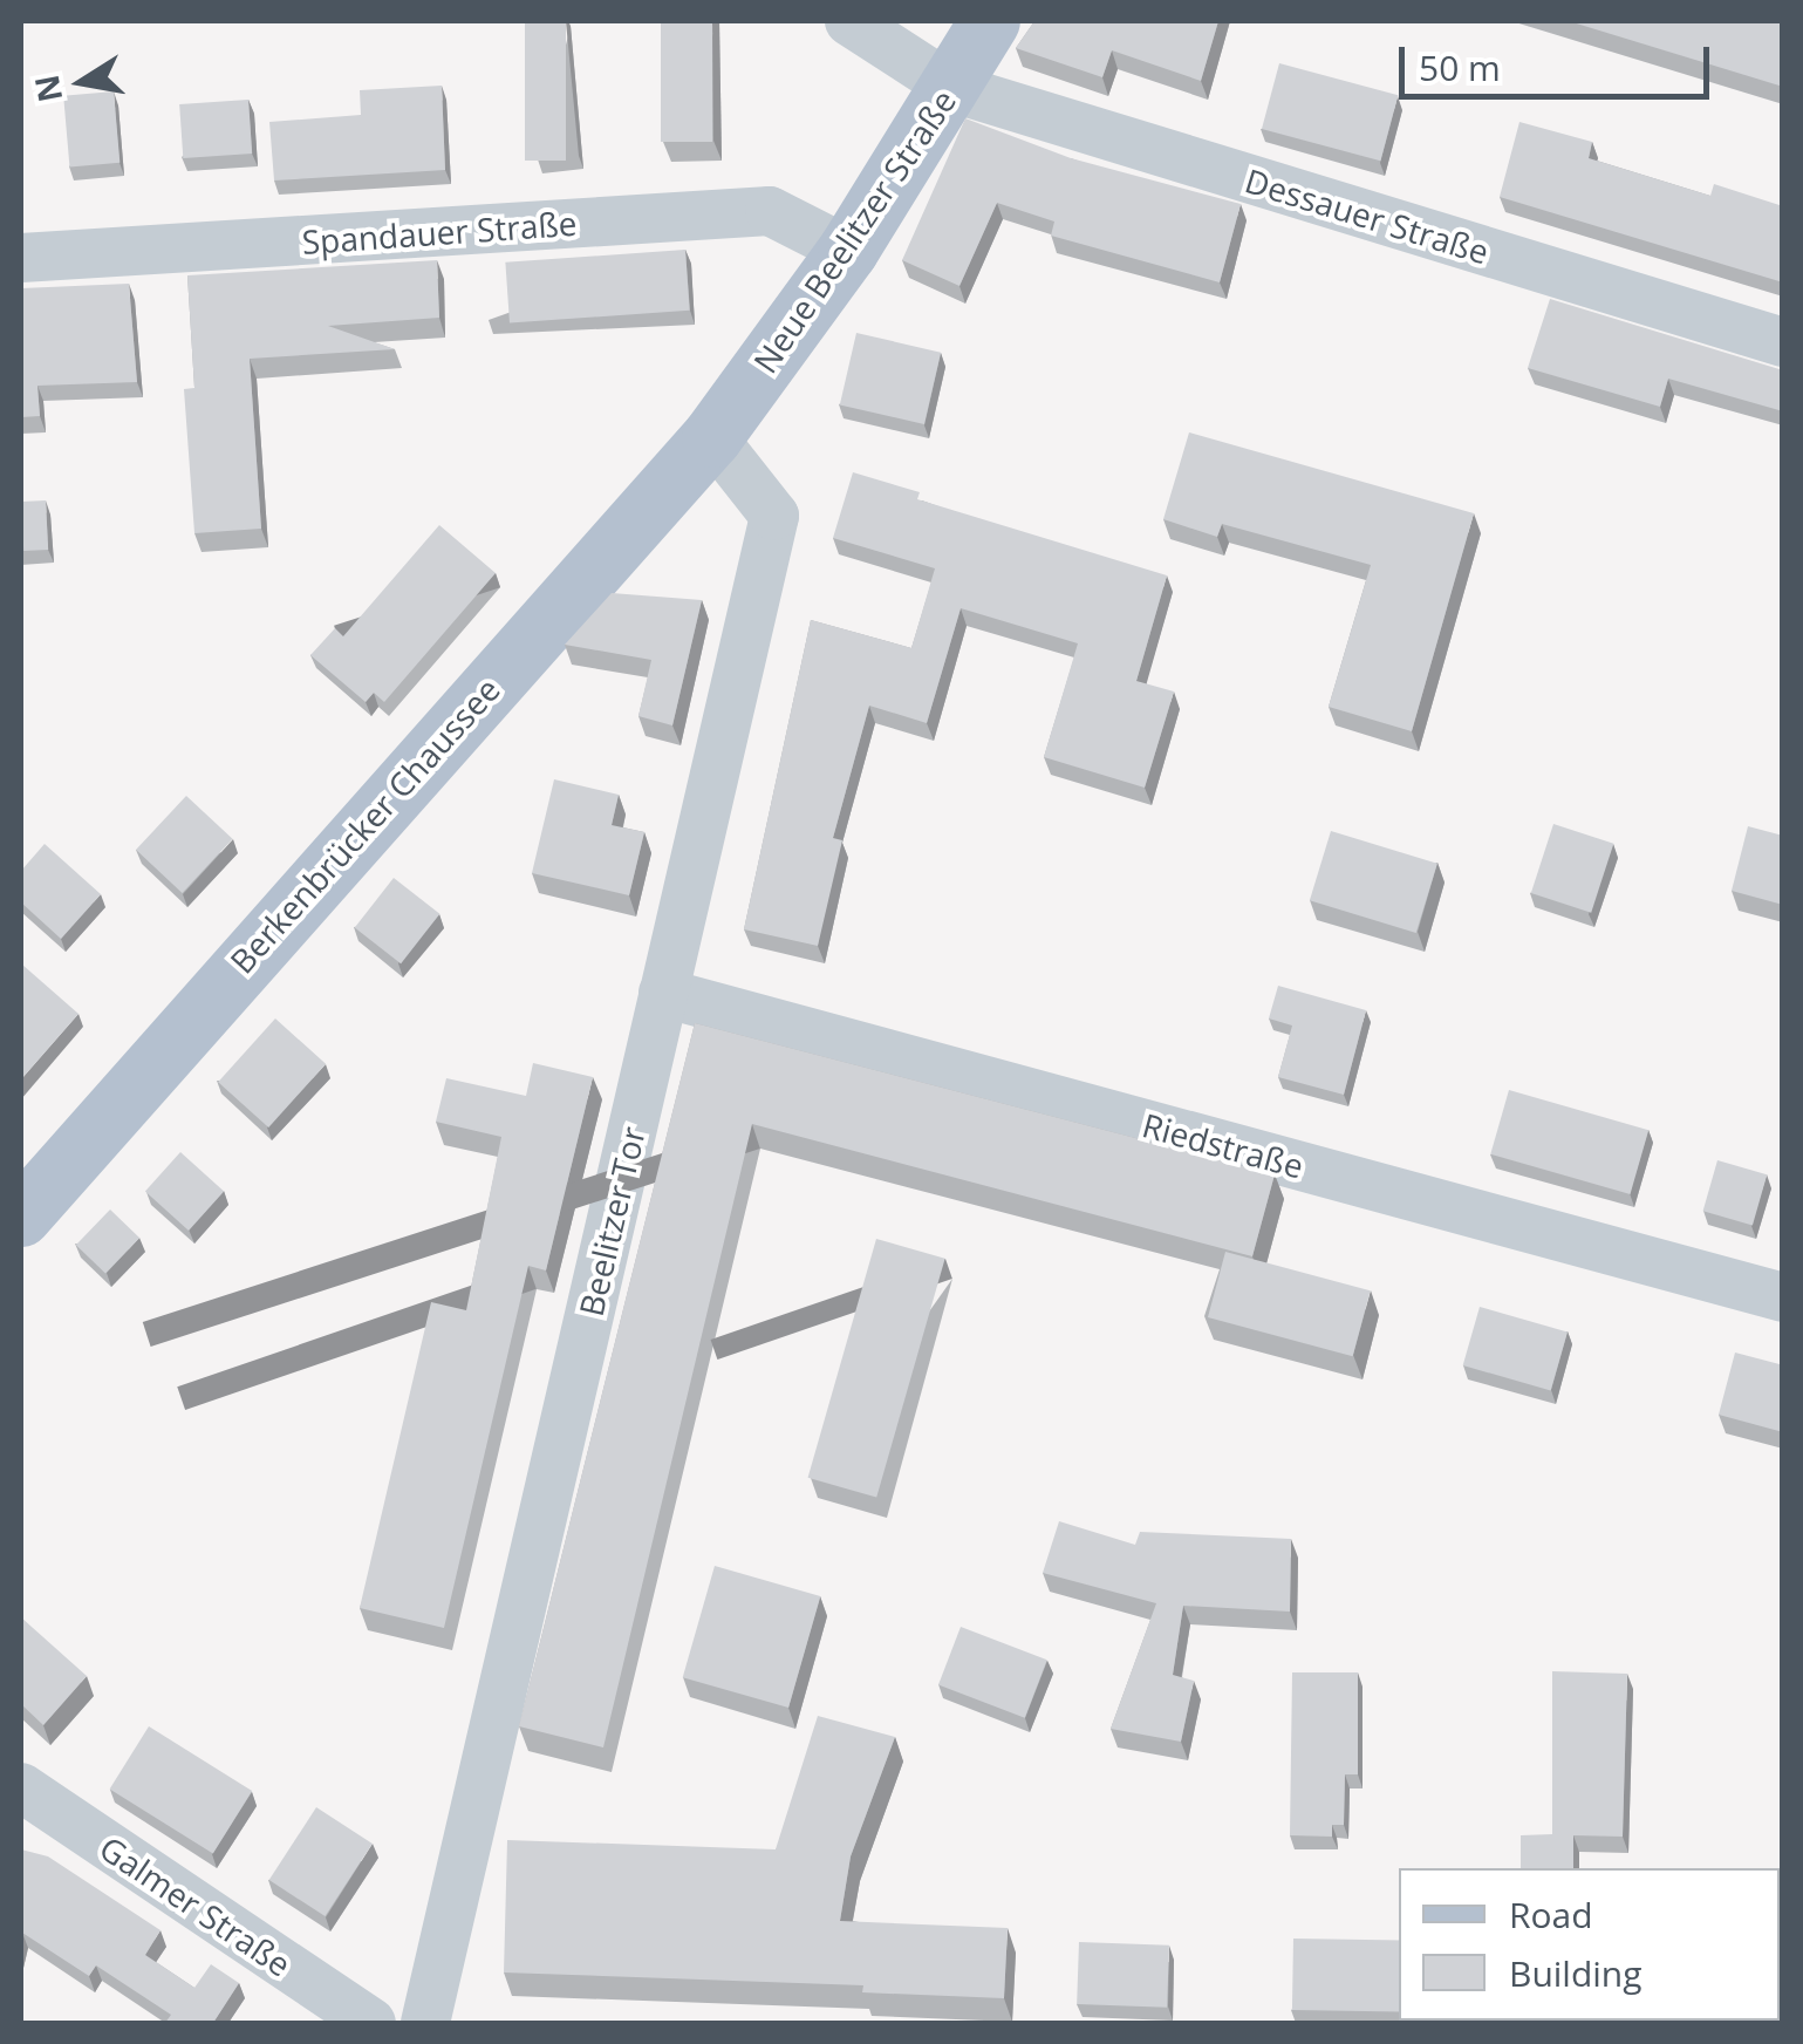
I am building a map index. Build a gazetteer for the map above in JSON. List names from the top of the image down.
{
  "streets": {
    "main road": ["Neue Beelitzer Straße", "Berkenbrücker Chaussee"],
    "street": [
      "Dessauer Straße",
      "Spandauer Straße",
      "Riedstraße",
      "Beelitzer Tor",
      "Galmer Straße"
    ]
  },
  "crossings": [
    ["Dessauer Straße", "Neue Beelitzer Straße"],
    ["Neue Beelitzer Straße", "Spandauer Straße"],
    ["Neue Beelitzer Straße", "Berkenbrücker Chaussee"],
    ["Neue Beelitzer Straße", "Beelitzer Tor"],
    ["Berkenbrücker Chaussee", "Beelitzer Tor"],
    ["Riedstraße", "Beelitzer Tor"]
  ],
  "legend": ["Road", "Building"],
  "scale_bar": "50 m",
  "north": "left"
}
